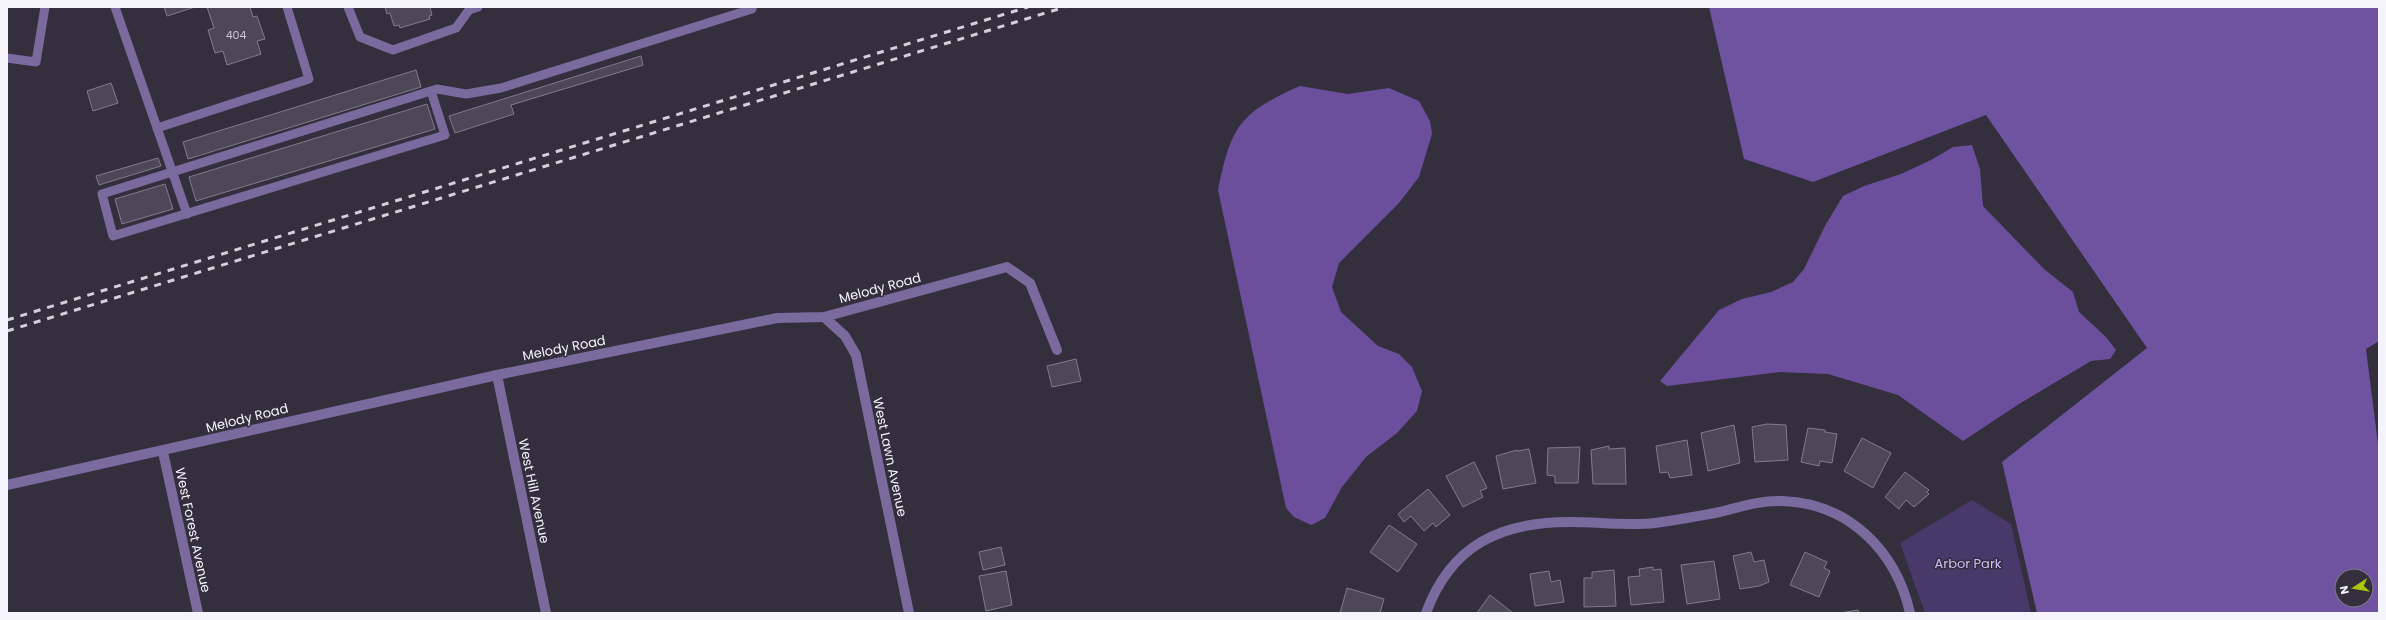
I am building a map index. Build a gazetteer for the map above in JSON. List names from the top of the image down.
{
  "streets": {
    "street": [
      "Melody Road",
      "West Lawn Avenue",
      "West Hill Avenue",
      "West Forest Avenue"
    ]
  },
  "crossings": [
    ["Melody Road", "West Lawn Avenue"],
    ["Melody Road", "West Hill Avenue"],
    ["Melody Road", "West Forest Avenue"]
  ],
  "parks": ["Arbor Park"],
  "house_numbers": ["404"],
  "north": "left"
}
